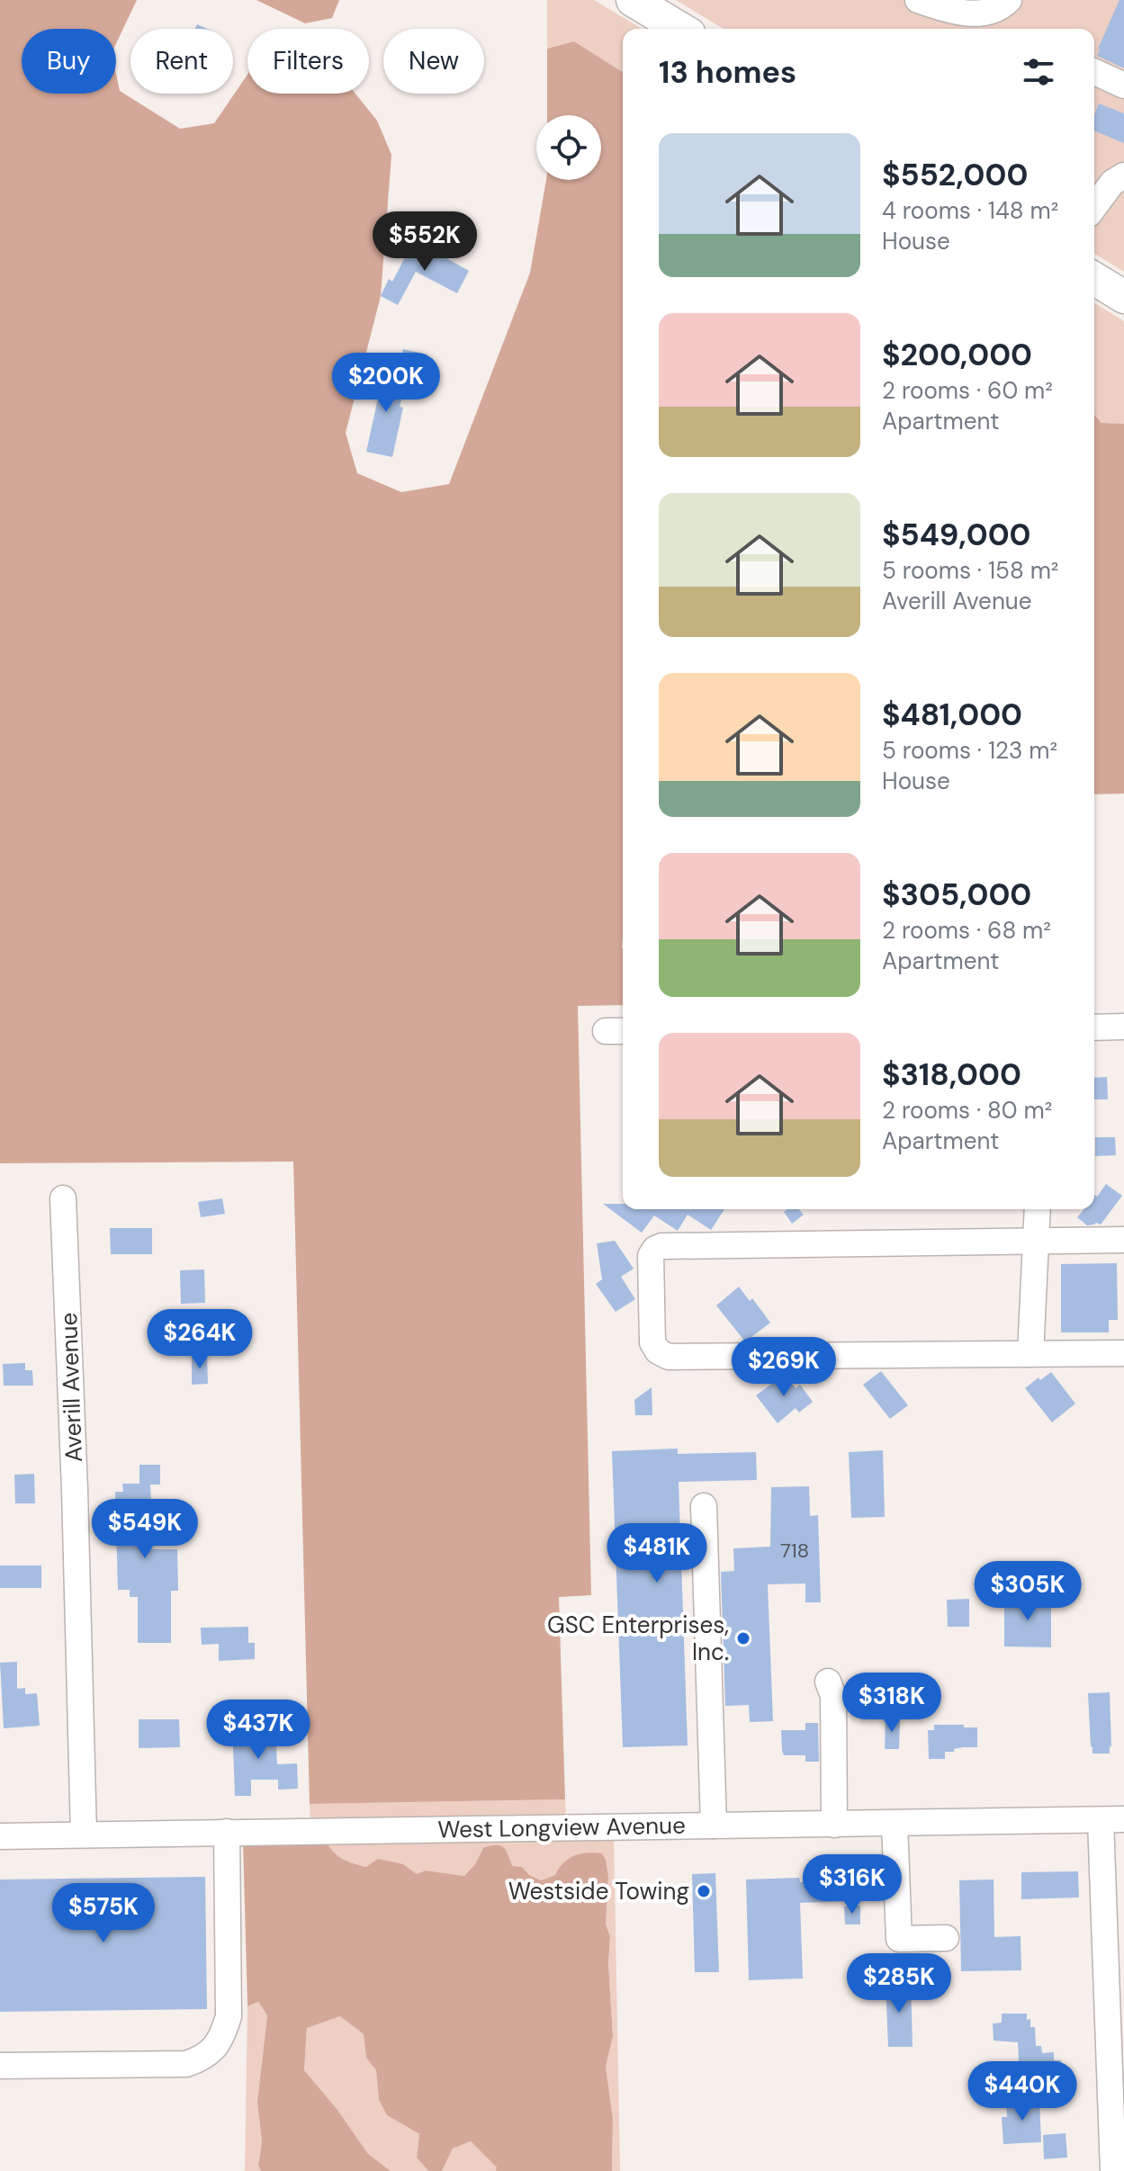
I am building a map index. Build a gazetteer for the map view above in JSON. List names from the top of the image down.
{
  "streets": {
    "street": ["Averill Avenue", "West Longview Avenue"]
  },
  "crossings": [
    ["Averill Avenue", "West Longview Avenue"]
  ],
  "places": ["GSC Enterprises, Inc.", "Westside Towing"],
  "house_numbers": ["718"],
  "page": {
    "chip": [
      "Buy",
      "Rent",
      "Filters",
      "New"
    ],
    "heading": "13 homes",
    "list": [
      {
        "name": "$552,000",
        "note": "4 rooms · 148 m² · House"
      },
      {
        "name": "$200,000",
        "note": "2 rooms · 60 m² · Apartment"
      },
      {
        "name": "$549,000",
        "note": "5 rooms · 158 m² · Averill Avenue"
      },
      {
        "name": "$481,000",
        "note": "5 rooms · 123 m² · House"
      },
      {
        "name": "$305,000",
        "note": "2 rooms · 68 m² · Apartment"
      },
      {
        "name": "$318,000",
        "note": "2 rooms · 80 m² · Apartment"
      }
    ],
    "price": [
      "$552K",
      "$200K",
      "$264K",
      "$269K",
      "$549K",
      "$481K",
      "$305K",
      "$318K",
      "$437K",
      "$316K",
      "$575K",
      "$285K",
      "$440K"
    ]
  }
}
